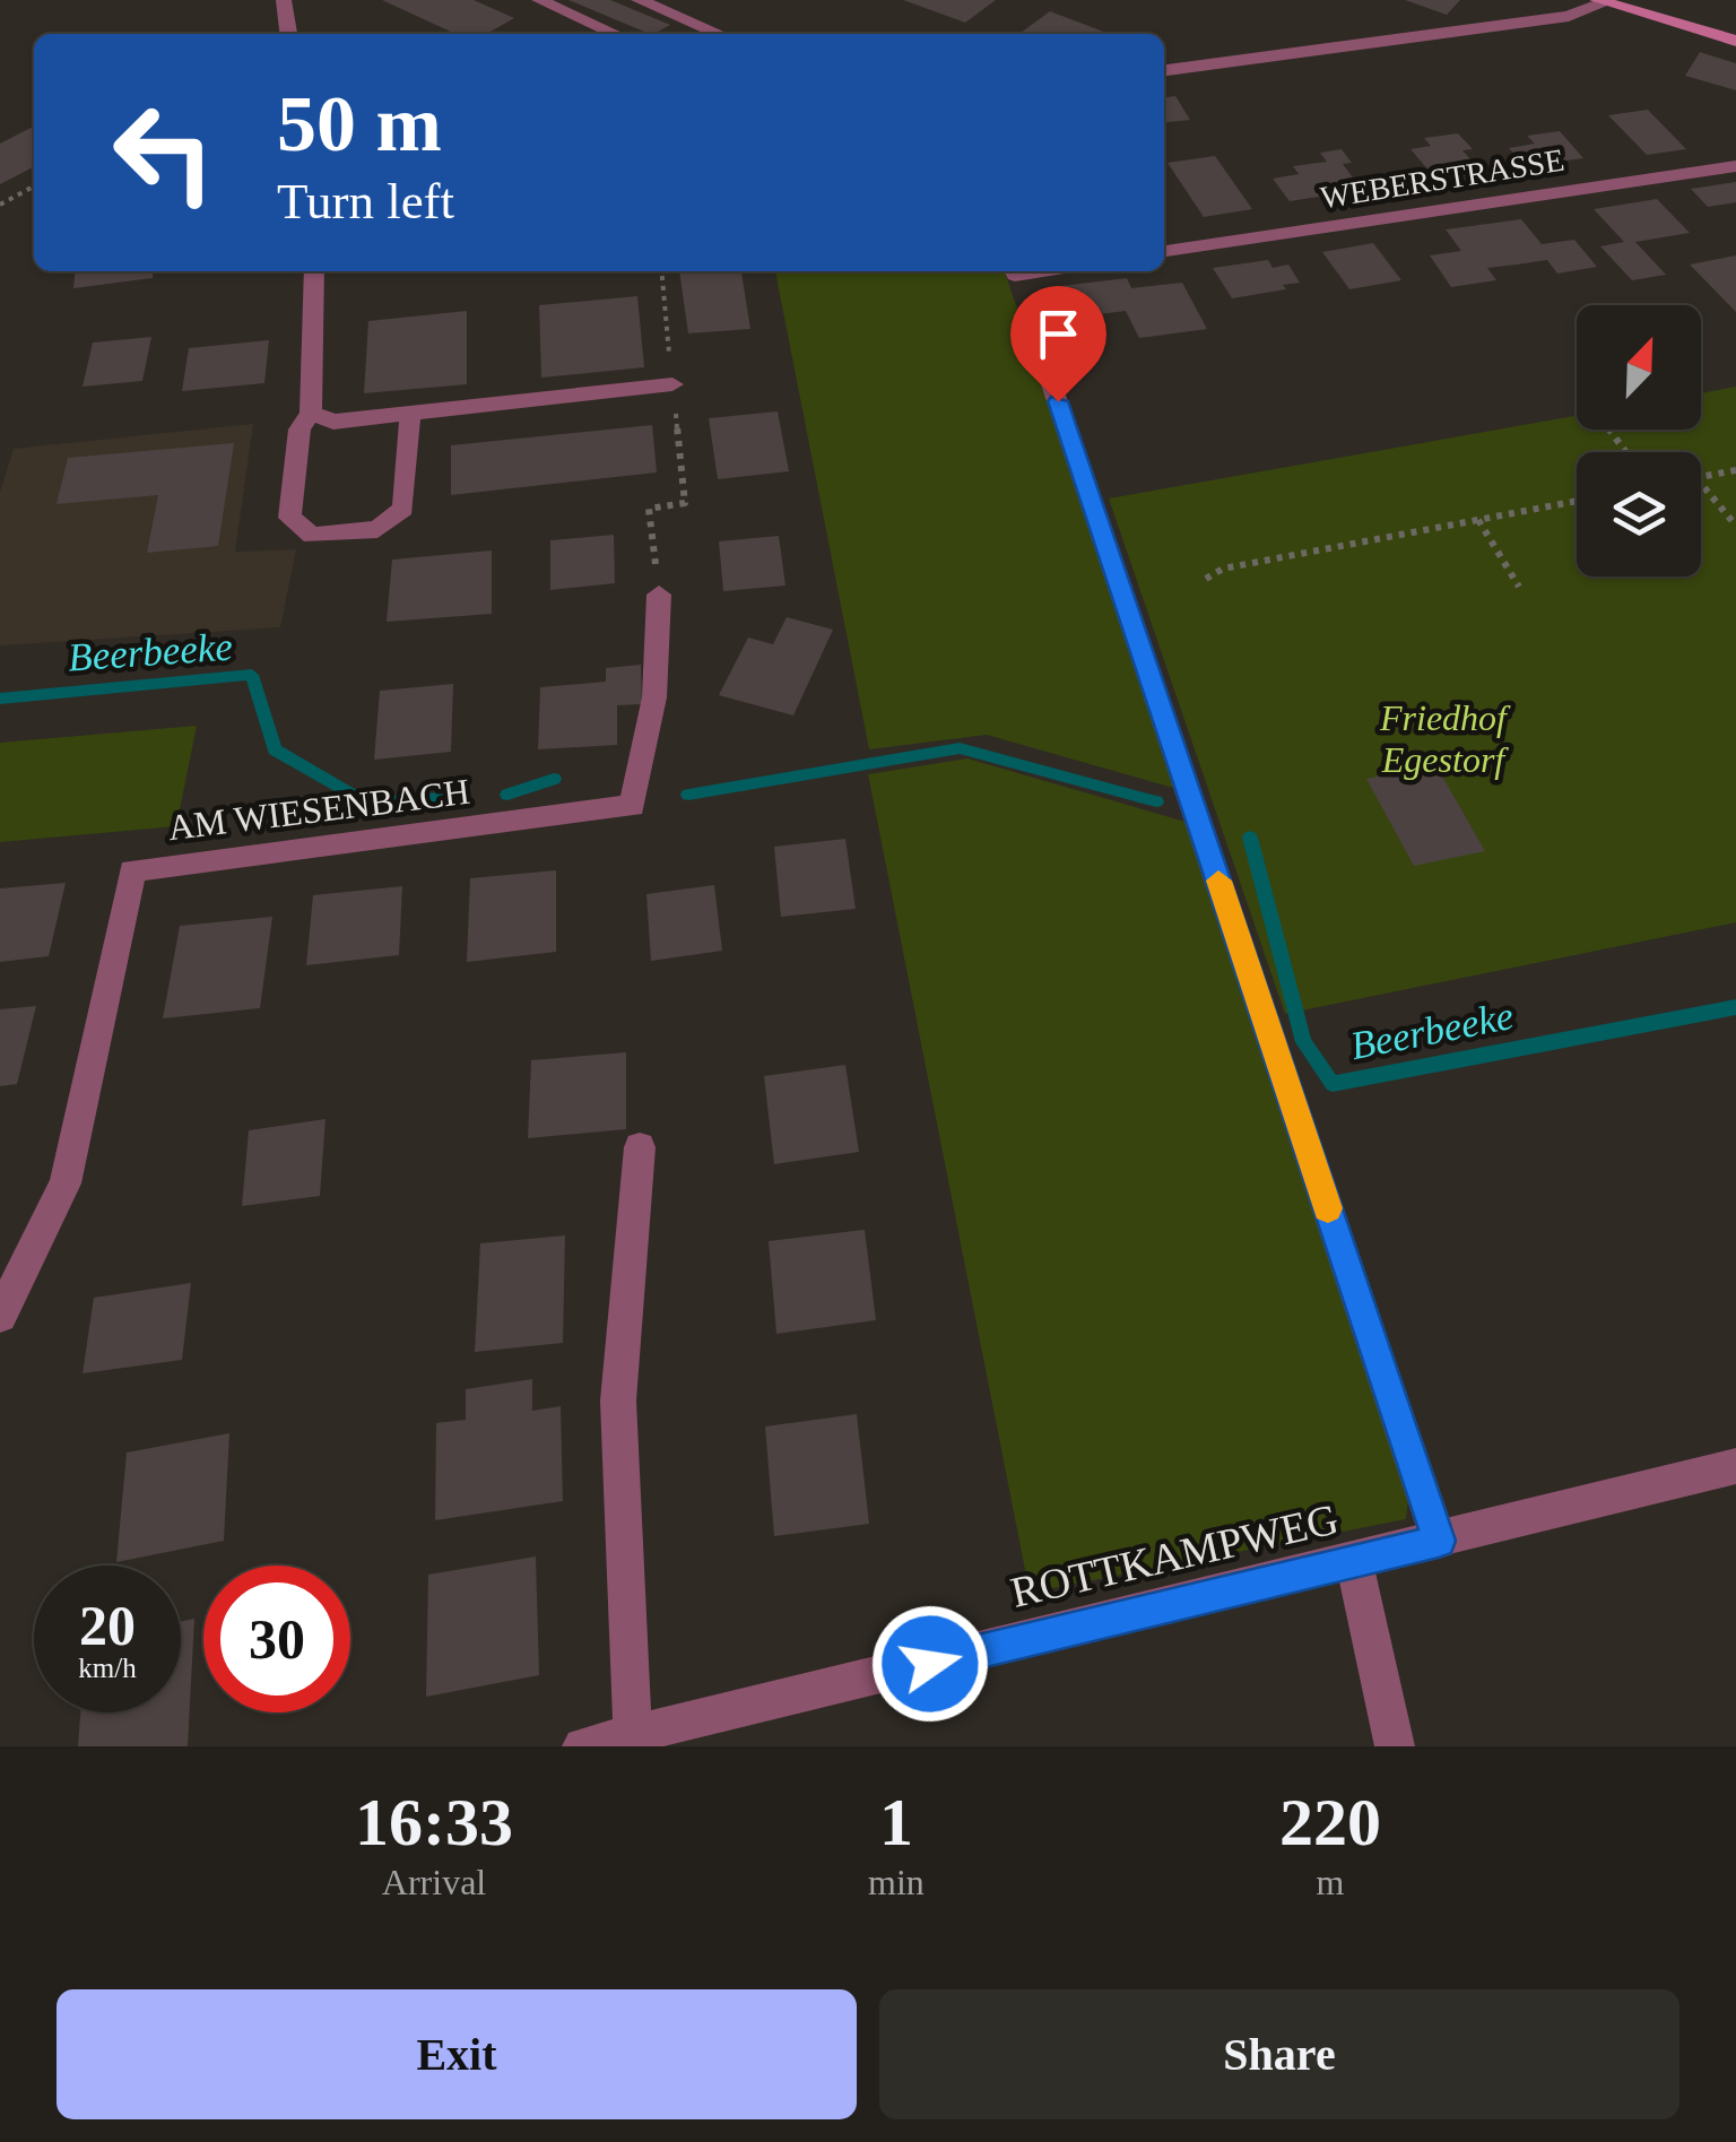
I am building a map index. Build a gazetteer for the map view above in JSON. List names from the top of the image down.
{
  "streets": {
    "street": ["WEBERSTRASSE", "AM WIESENBACH", "ROTTKAMPWEG"]
  },
  "water": ["Beerbeeke"],
  "parks": ["Friedhof Egestorf"],
  "north": "top right",
  "page": {
    "turn": ["50 m", "Turn left"],
    "speed": "20 km/h",
    "limit": "30",
    "eta": [
      "16:33",
      "Arrival",
      "1",
      "min",
      "220",
      "m"
    ],
    "buttons": ["Exit", "Share"]
  }
}
